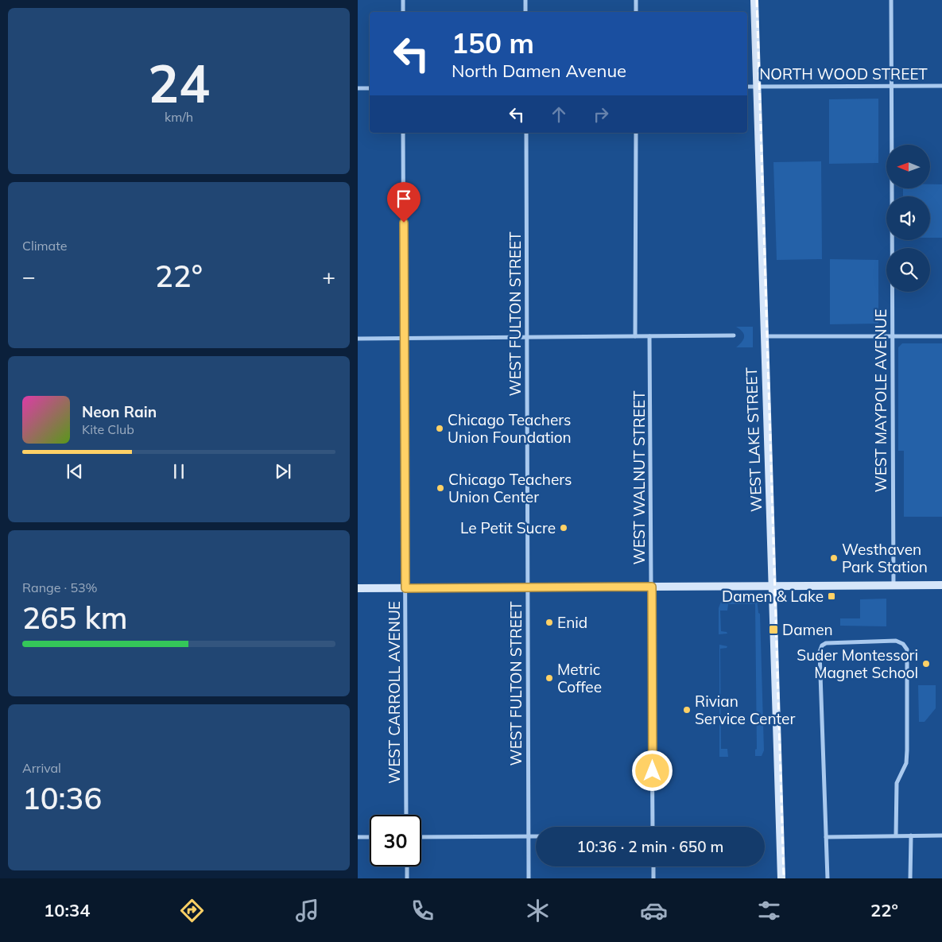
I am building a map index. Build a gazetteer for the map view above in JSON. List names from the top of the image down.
{
  "streets": {
    "main road": ["WEST LAKE STREET"],
    "street": [
      "NORTH WOOD STREET",
      "WEST FULTON STREET",
      "WEST MAYPOLE AVENUE",
      "WEST WALNUT STREET",
      "WEST CARROLL AVENUE"
    ]
  },
  "crossings": [
    ["NORTH WOOD STREET", "WEST MAYPOLE AVENUE"],
    ["NORTH WOOD STREET", "WEST LAKE STREET"]
  ],
  "places": {
    "other": [
      "Chicago Teachers Union Foundation",
      "Chicago Teachers Union Center",
      "Le Petit Sucre",
      "Westhaven Park Station",
      "Enid",
      "Suder Montessori Magnet School",
      "Metric Coffee",
      "Rivian Service Center"
    ],
    "transit": ["Damen & Lake", "Damen"]
  },
  "north": "left",
  "page": {
    "tile": [
      ["24", "km/h"],
      "Climate",
      ["Range · 53%", "265 km"],
      ["Arrival", "10:36"]
    ],
    "turn": ["150 m", "North Damen Avenue"],
    "heat": ["−", "22°", "+"],
    "song": ["Neon Rain", "Kite Club"],
    "limit": "30",
    "trip": "10:36 · 2 min · 650 m",
    "tabs": ["10:34", "22°"]
  }
}
